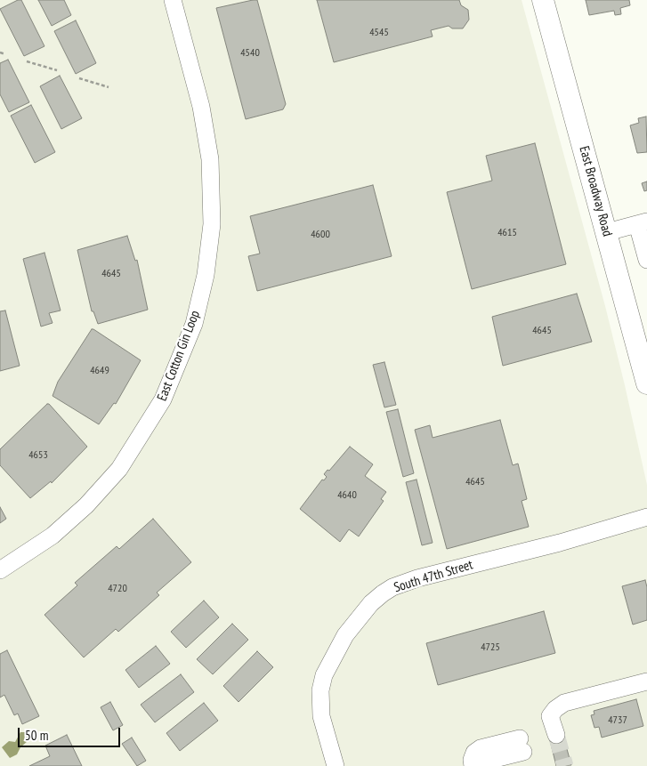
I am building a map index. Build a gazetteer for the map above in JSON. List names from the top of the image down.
{
  "streets": {
    "main road": ["East Broadway Road"],
    "street": ["East Cotton Gin Loop", "South 47th Street"]
  },
  "house_numbers": [
    "4545",
    "4540",
    "4615",
    "4600",
    "4645",
    "4645",
    "4649",
    "4653",
    "4645",
    "4640",
    "4720",
    "4725",
    "4737"
  ],
  "scale_bar": "50 m"
}
